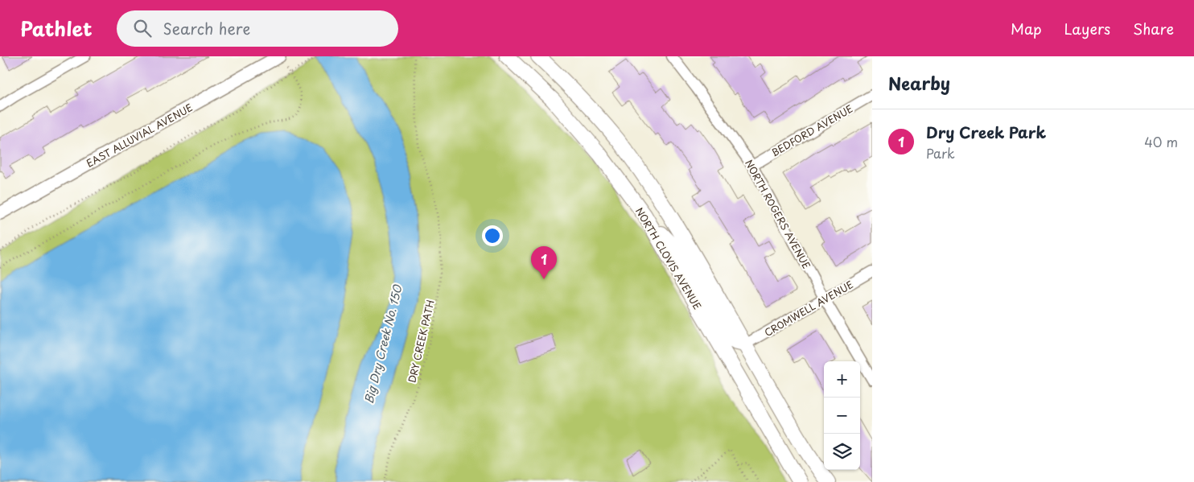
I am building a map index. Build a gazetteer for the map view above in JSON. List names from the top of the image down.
{
  "streets": {
    "main road": ["NORTH CLOVIS AVENUE"],
    "street": [
      "BEDFORD AVENUE",
      "EAST ALLUVIAL AVENUE",
      "NORTH ROGERS AVENUE",
      "CROMWELL AVENUE"
    ],
    "path": ["DRY CREEK PATH"]
  },
  "crossings": [
    ["BEDFORD AVENUE", "NORTH ROGERS AVENUE"],
    ["NORTH ROGERS AVENUE", "CROMWELL AVENUE"]
  ],
  "water": ["Big Dry Creek No. 150"],
  "page": {
    "header": "Pathlet",
    "search": "Search here",
    "nav": ["Map", "Layers", "Share"],
    "heading": "Nearby",
    "list": [
      {
        "mark": "1",
        "name": "Dry Creek Park",
        "note": "Park",
        "value": "40 m"
      }
    ],
    "pins": "1",
    "map_buttons": ["+", "−"]
  }
}
